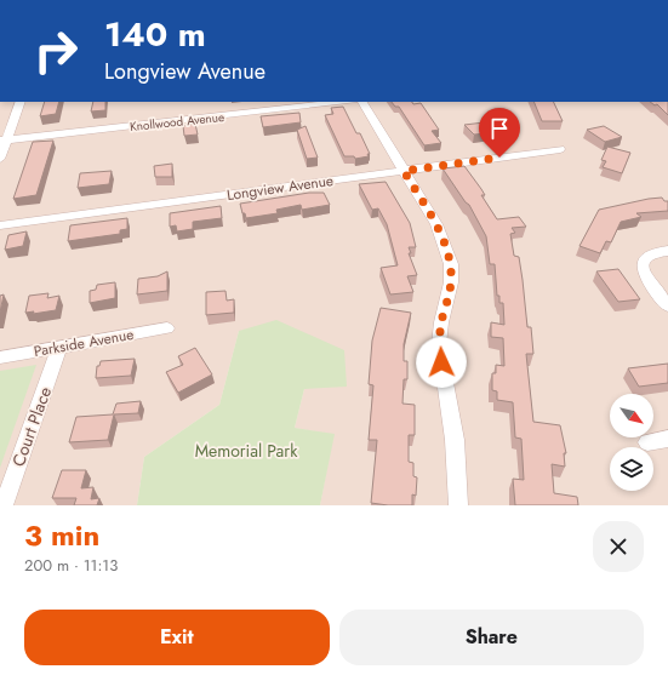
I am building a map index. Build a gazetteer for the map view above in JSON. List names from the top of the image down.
{
  "streets": {
    "street": [
      "Knollwood Avenue",
      "Longview Avenue",
      "Parkside Avenue",
      "Court Place"
    ]
  },
  "crossings": [
    ["Parkside Avenue", "Court Place"]
  ],
  "parks": ["Memorial Park"],
  "north": "bottom right",
  "page": {
    "turn": ["140 m", "Longview Avenue"],
    "heading": ["3 min", "200 m · 11:13"],
    "buttons": ["Exit", "Share"]
  }
}
